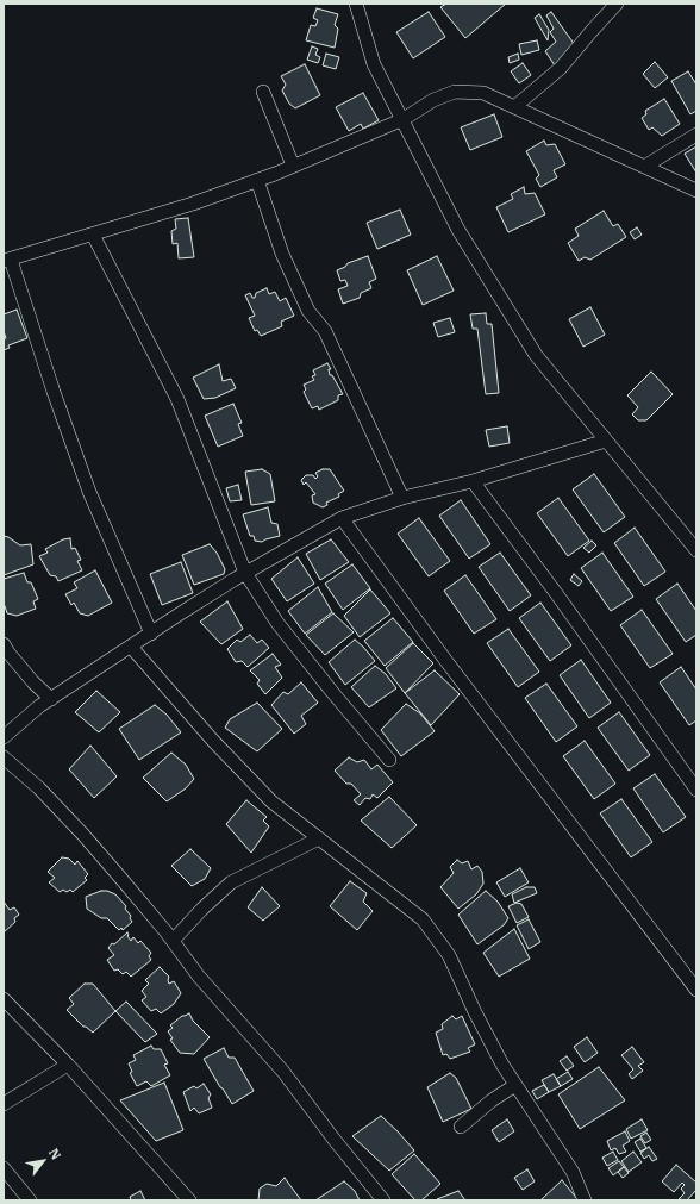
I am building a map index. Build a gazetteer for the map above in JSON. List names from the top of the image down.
{
  "north": "top right"
}
